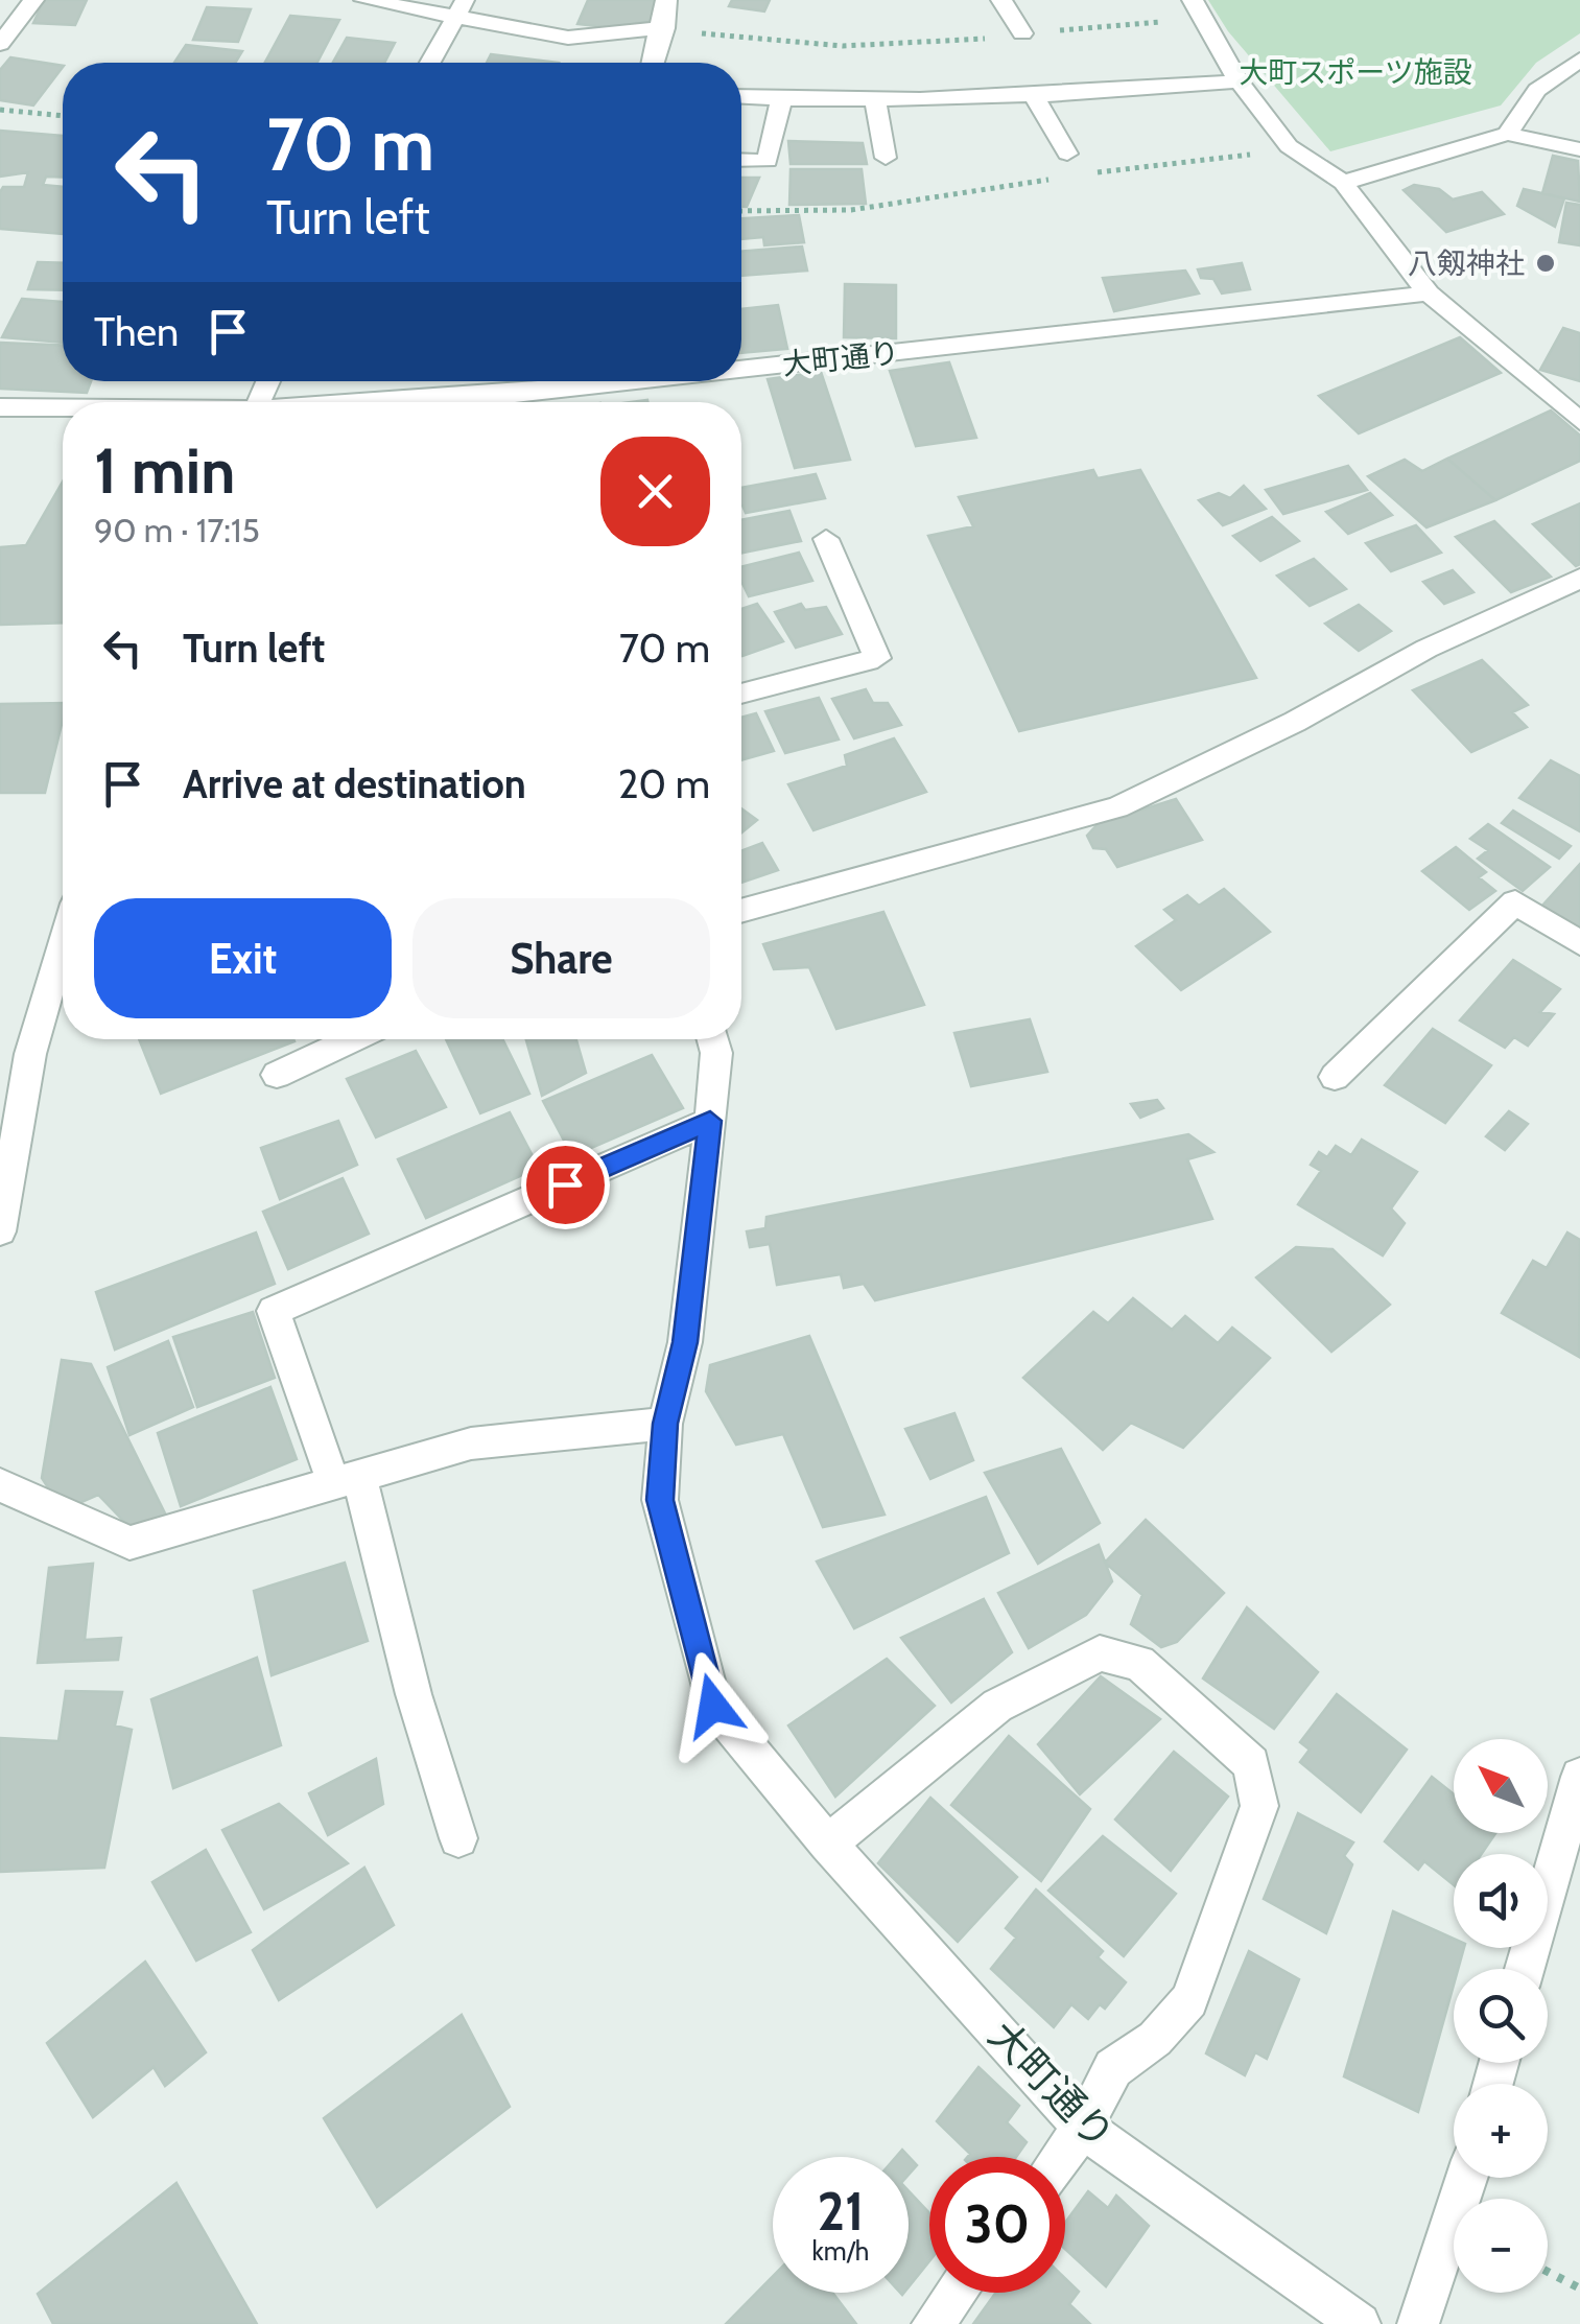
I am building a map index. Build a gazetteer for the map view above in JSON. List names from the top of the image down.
{
  "streets": {
    "street": ["大町通り"]
  },
  "parks": ["大町スポーツ施設"],
  "places": ["八剱神社"],
  "north": "top left",
  "page": {
    "turn": ["70 m", "Turn left"],
    "then": "Then",
    "heading": ["1 min", "90 m · 17:15"],
    "list": [
      {
        "name": "Turn left",
        "value": "70 m"
      },
      {
        "name": "Arrive at destination",
        "value": "20 m"
      }
    ],
    "buttons": ["Exit", "Share"],
    "map_buttons": ["+", "−"],
    "speed": "21 km/h",
    "limit": "30"
  }
}
